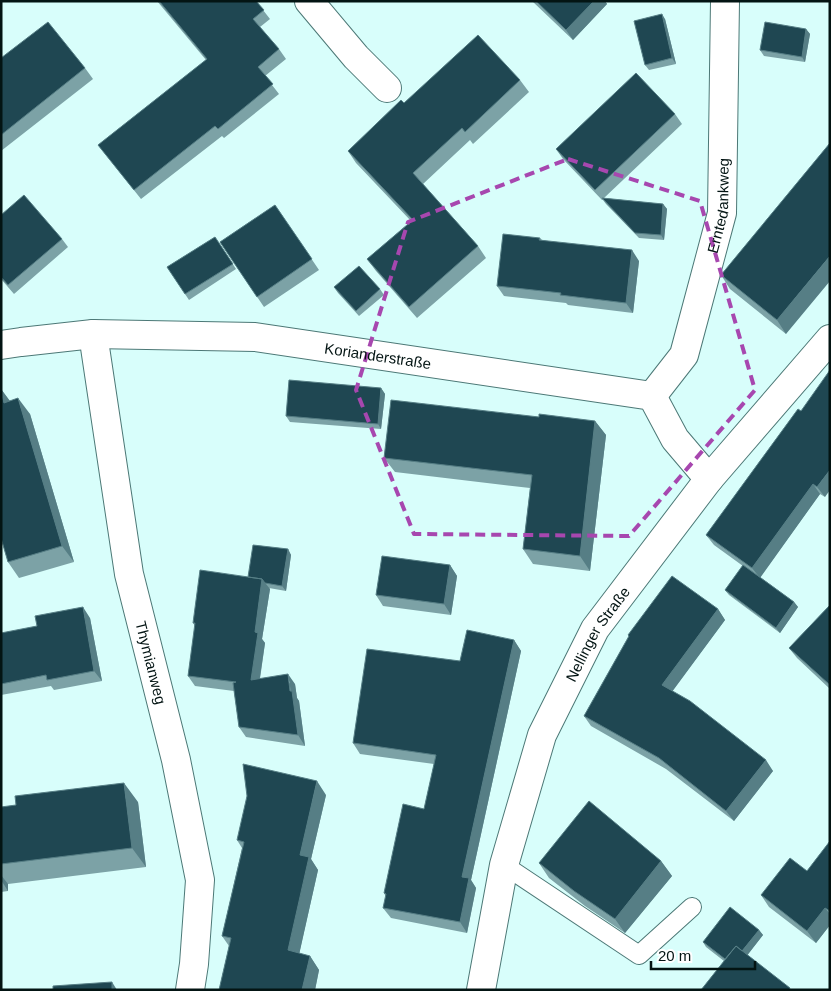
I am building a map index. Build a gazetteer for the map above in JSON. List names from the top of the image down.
{
  "streets": {
    "street": [
      "Erntedankweg",
      "Korianderstraße",
      "Nellinger Straße",
      "Thymianweg"
    ]
  },
  "crossings": [
    ["Erntedankweg", "Korianderstraße"],
    ["Korianderstraße", "Thymianweg"]
  ],
  "scale_bar": "20 m"
}
